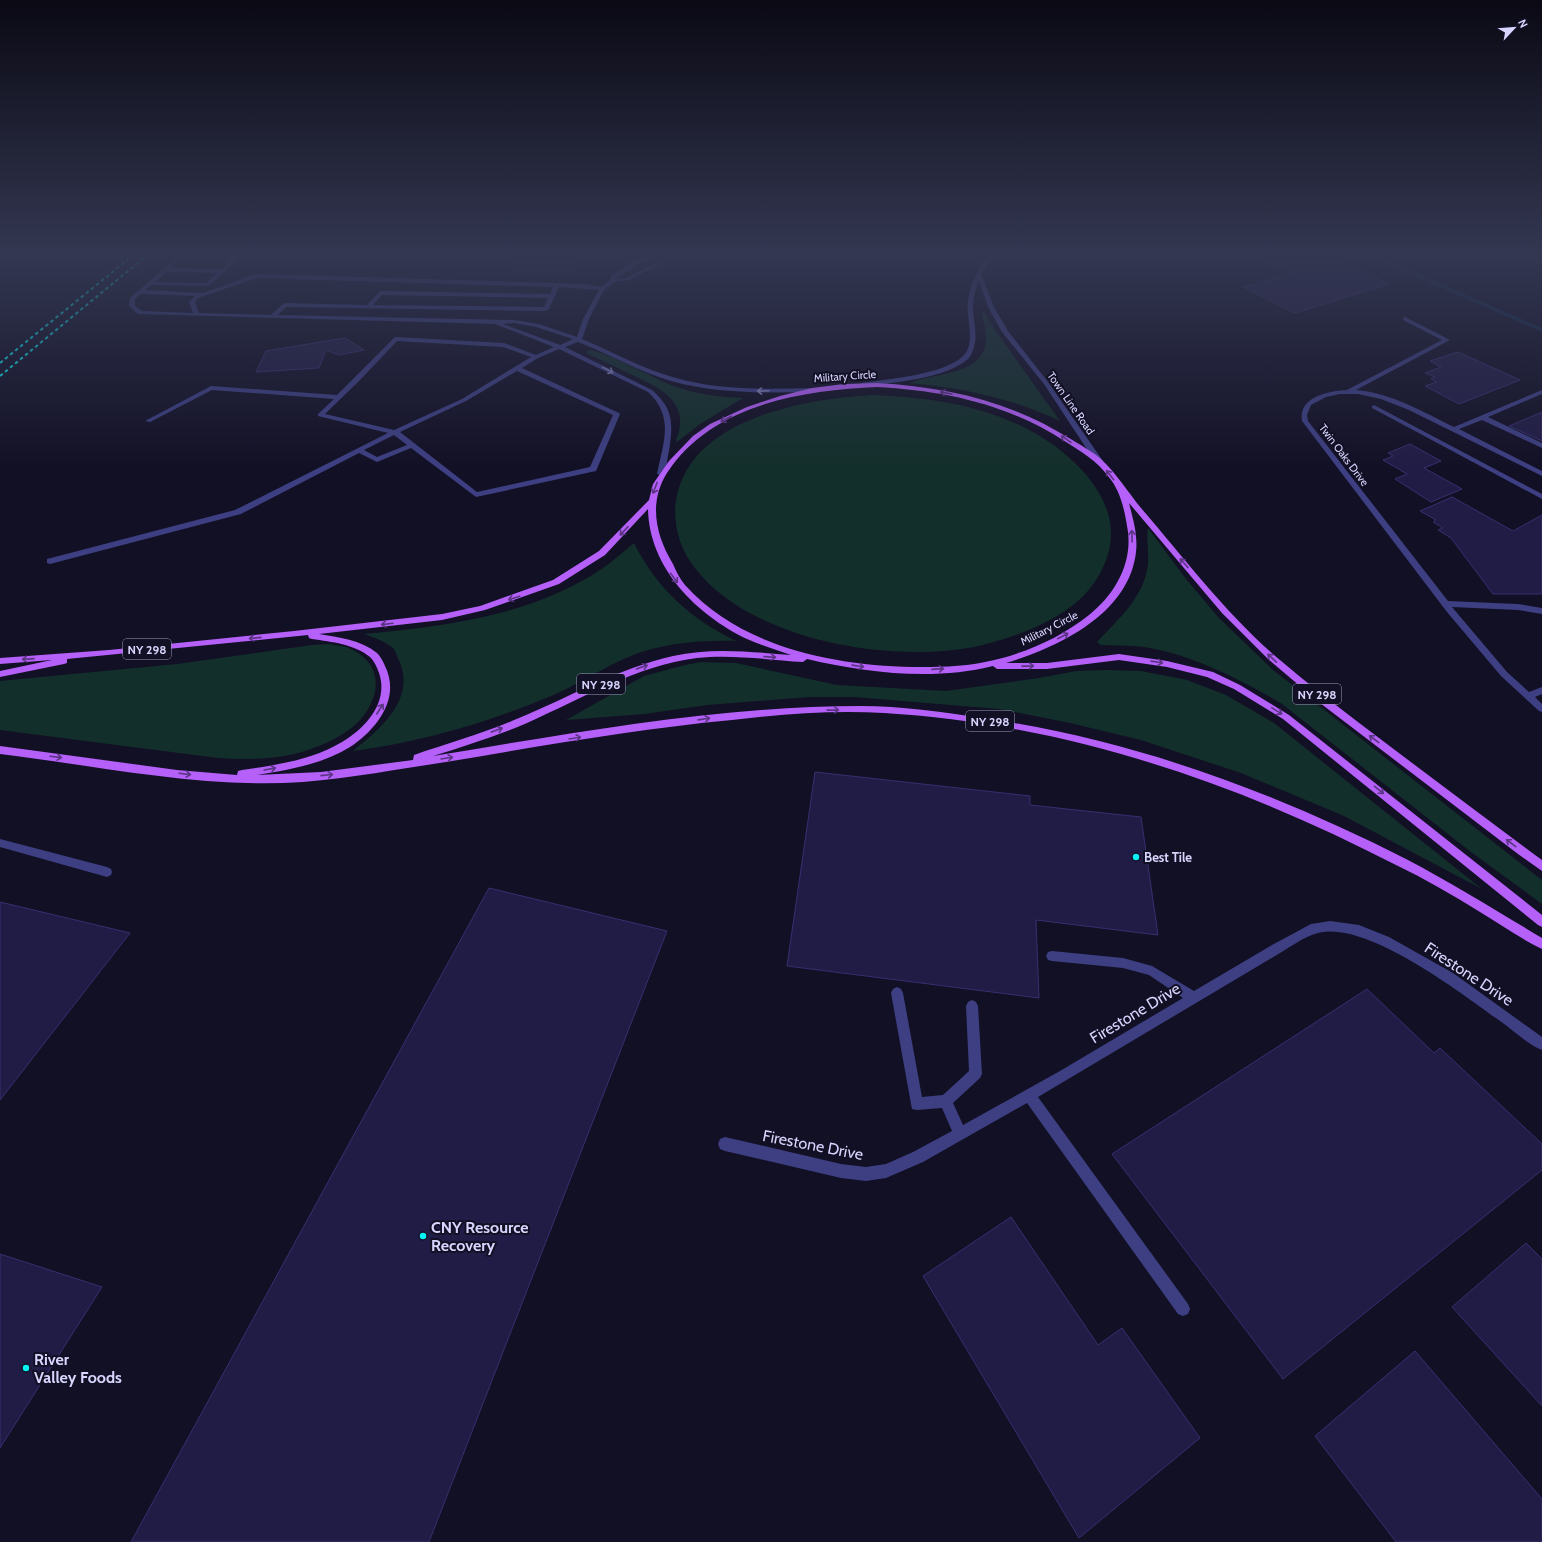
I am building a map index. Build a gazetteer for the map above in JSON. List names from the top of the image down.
{
  "streets": {
    "main road": ["Military Circle", "NY 298"],
    "street": ["Town Line Road", "Twin Oaks Drive", "Firestone Drive"]
  },
  "crossings": [
    ["Military Circle", "Town Line Road"],
    ["Military Circle", "NY 298"]
  ],
  "places": ["Best Tile", "CNY Resource Recovery", "River Valley Foods"],
  "north": "top right"
}
